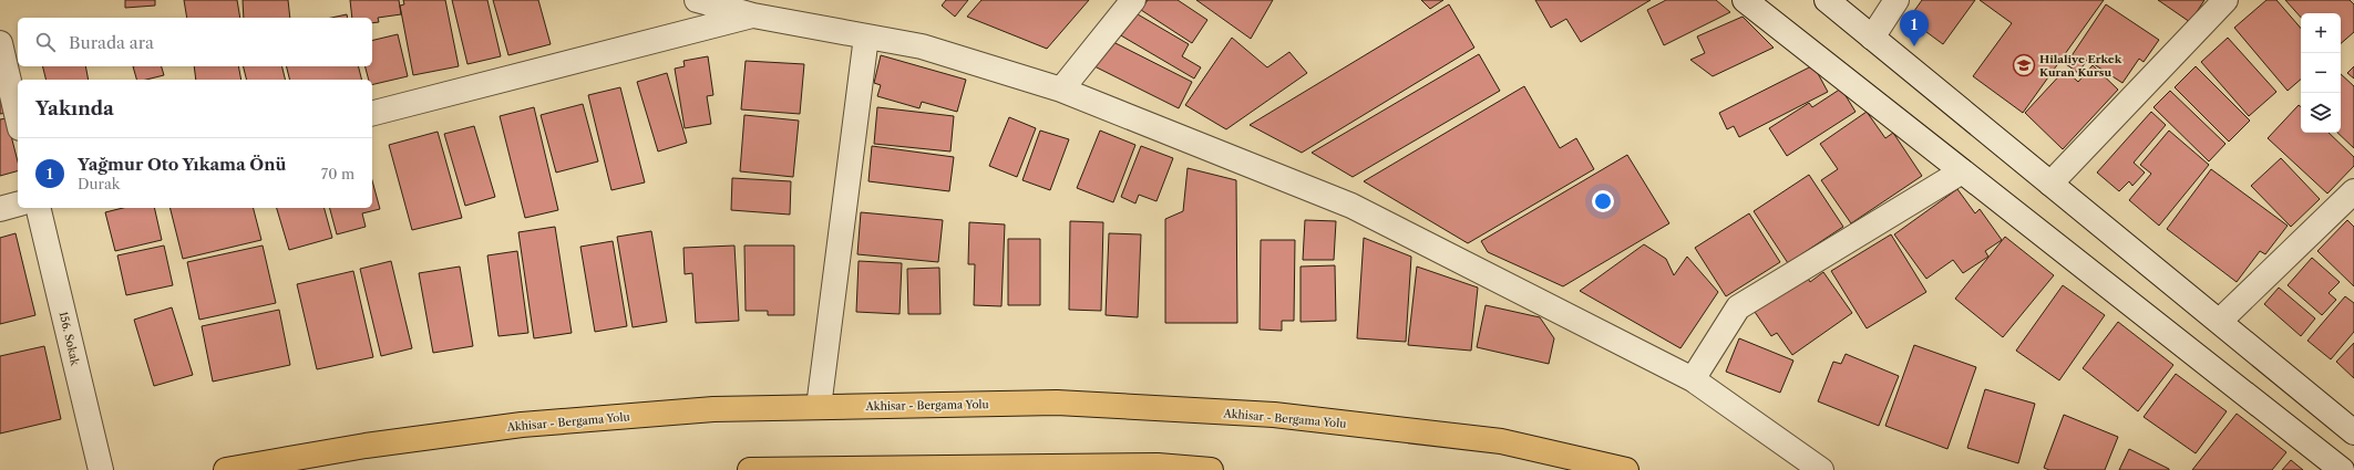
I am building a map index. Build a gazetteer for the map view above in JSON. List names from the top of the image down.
{
  "streets": {
    "main road": ["Akhisar - Bergama Yolu"],
    "street": ["156. Sokak"]
  },
  "places": {
    "school or university": ["Hilaliye Erkek Kuran Kursu"]
  },
  "page": {
    "pins": "1",
    "map_buttons": ["+", "−"],
    "search": "Burada ara",
    "heading": "Yakında",
    "list": [
      {
        "mark": "1",
        "name": "Yağmur Oto Yıkama Önü",
        "note": "Durak",
        "value": "70 m"
      }
    ]
  }
}
